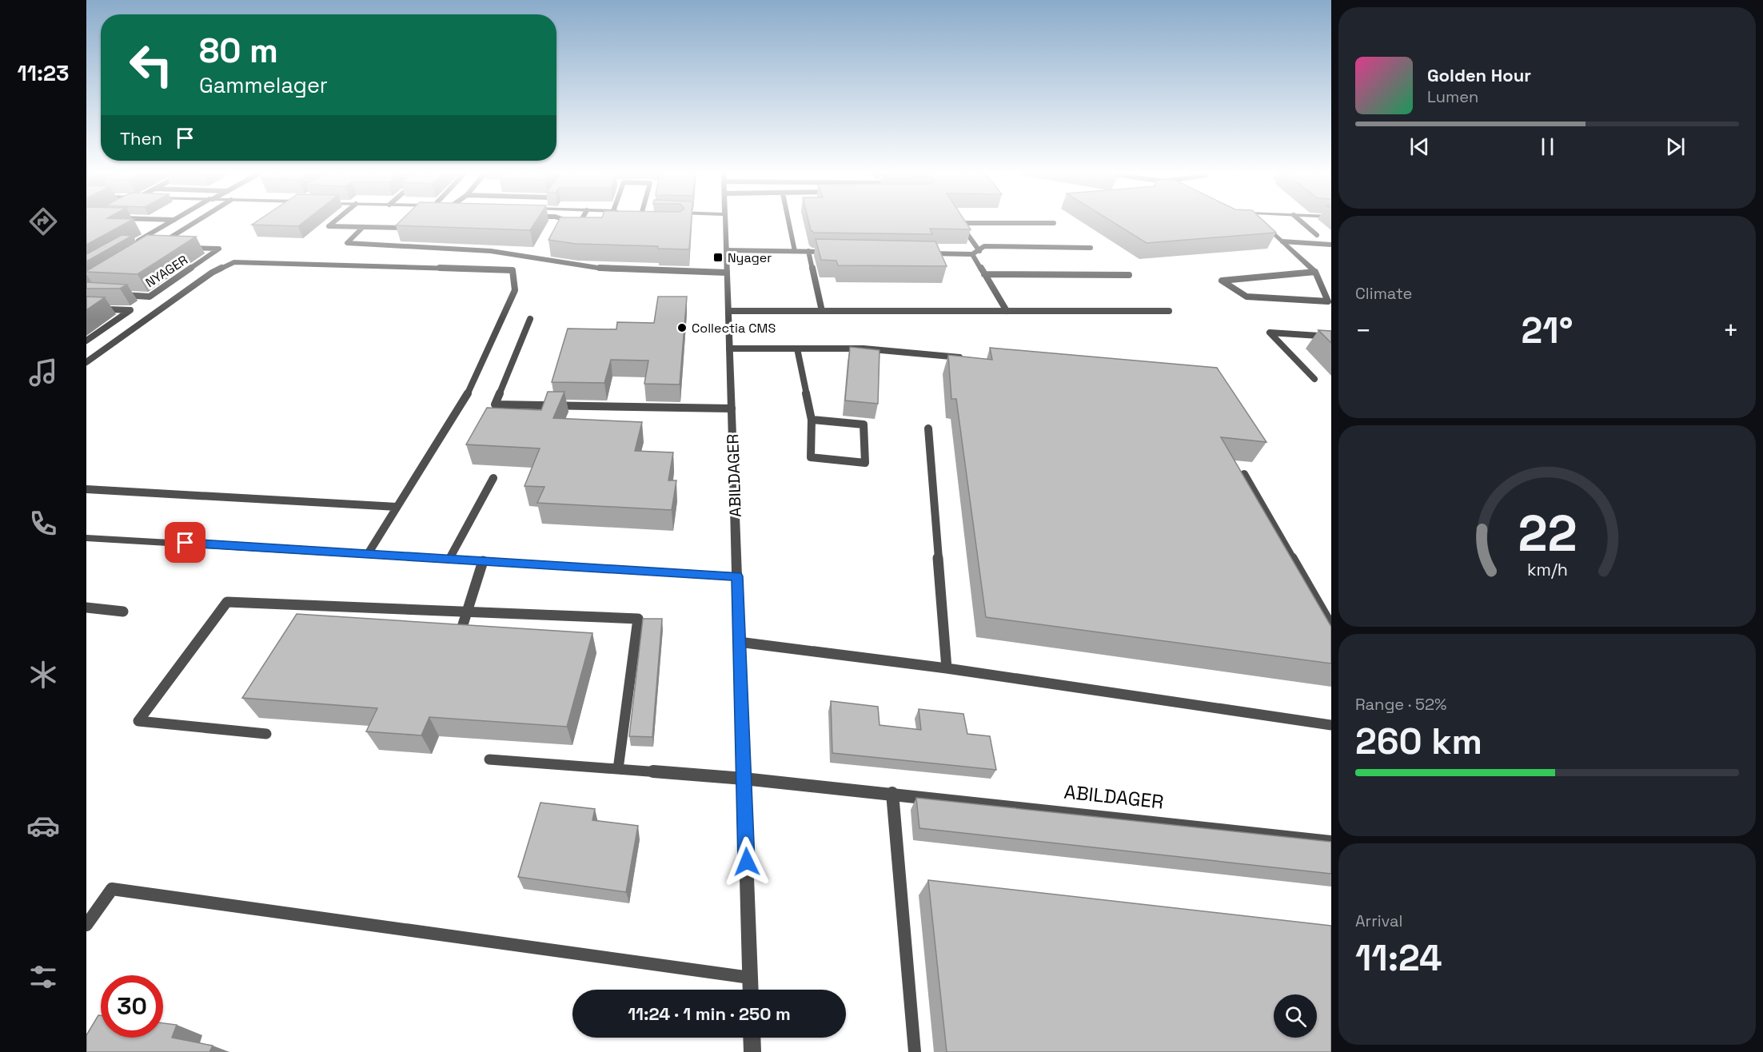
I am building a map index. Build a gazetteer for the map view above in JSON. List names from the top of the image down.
{
  "streets": {
    "street": ["ABILDAGER"],
    "lane": ["NYAGER"]
  },
  "places": {
    "transit": ["Nyager"],
    "other": ["Collectia CMS"]
  },
  "page": {
    "tabs": "11:23",
    "turn": ["80 m", "Gammelager"],
    "song": ["Golden Hour", "Lumen"],
    "then": "Then",
    "tile": [
      "Climate",
      ["Range · 52%", "260 km"],
      ["Arrival", "11:24"]
    ],
    "heat": ["−", "21°", "+"],
    "limit": "30",
    "trip": "11:24 · 1 min · 250 m",
    "gauge": ["22", "km/h"]
  }
}
